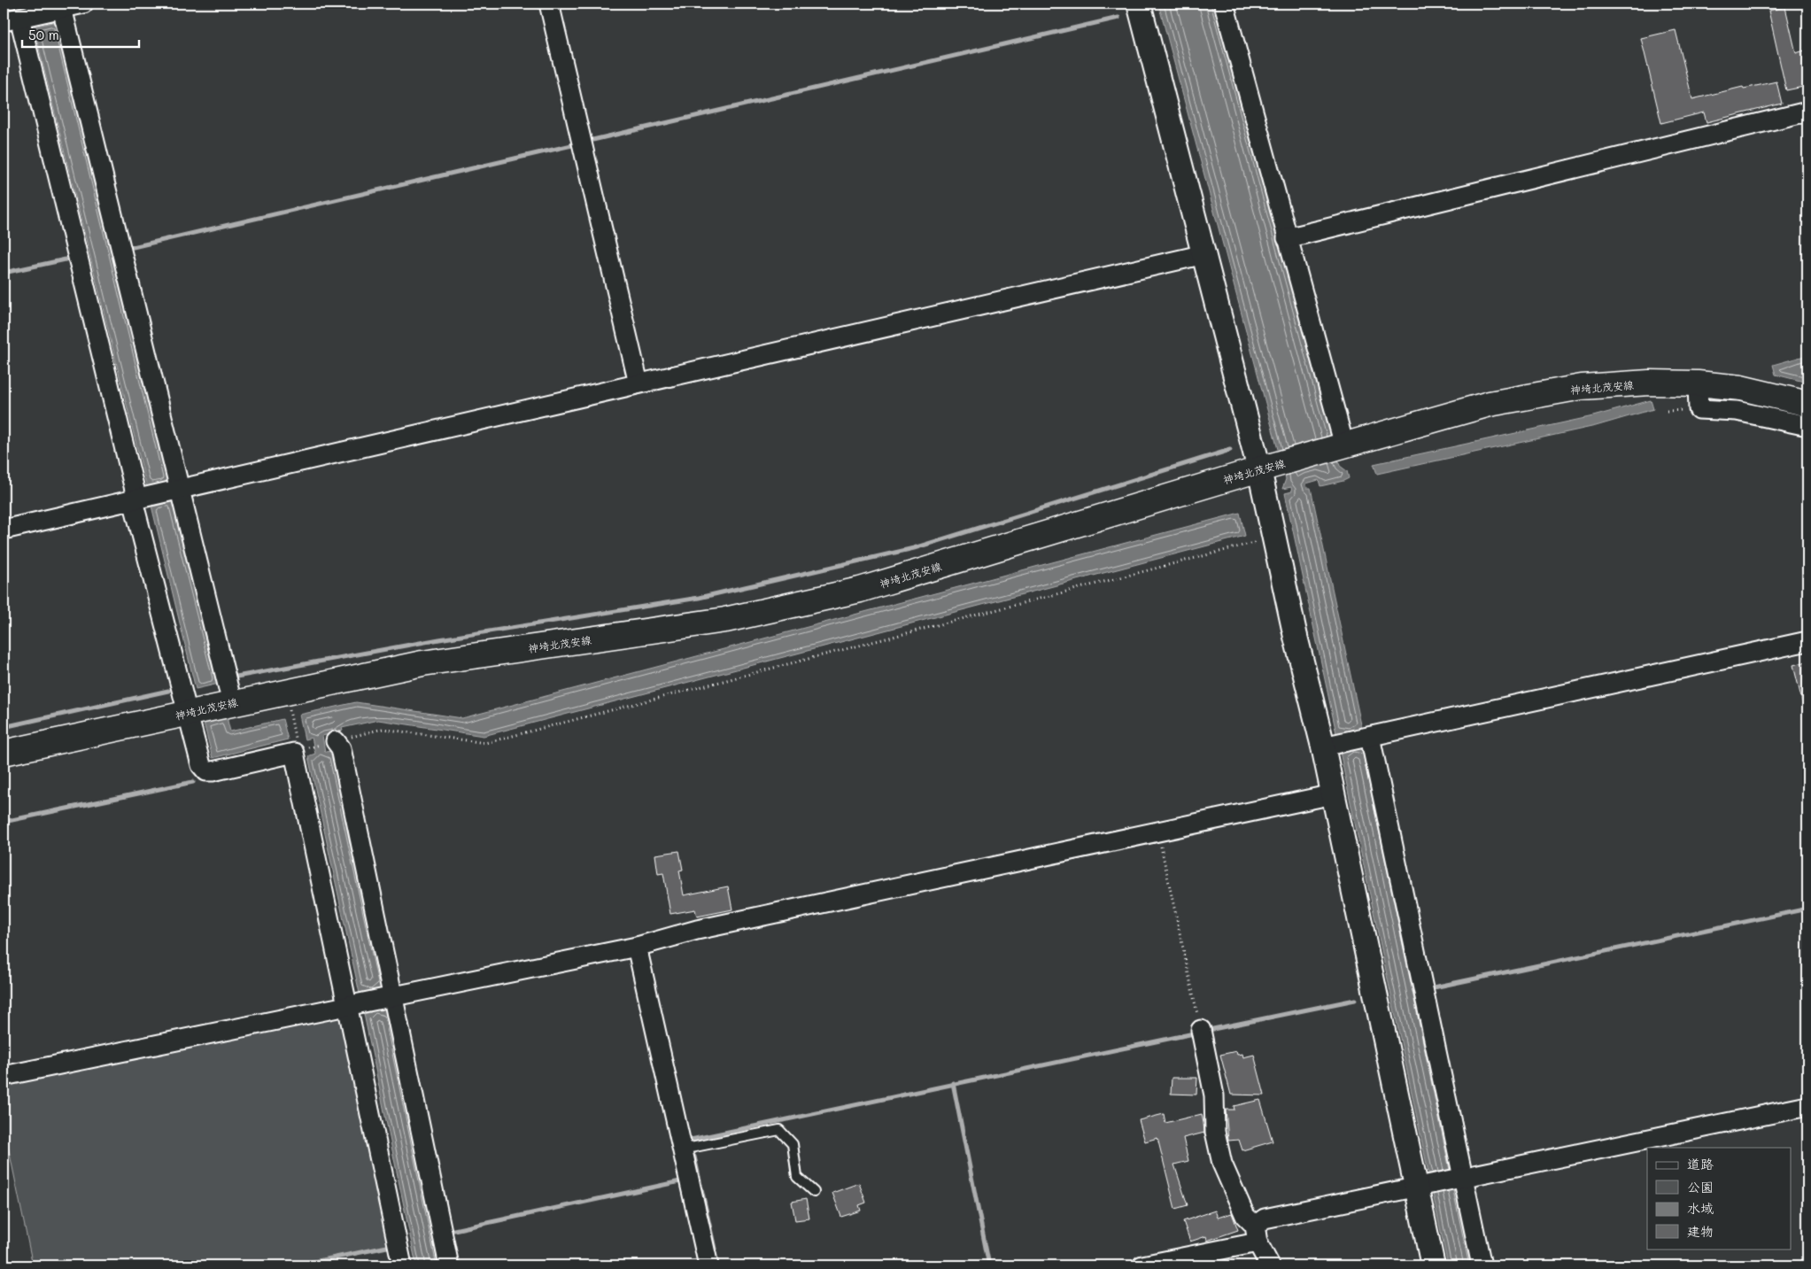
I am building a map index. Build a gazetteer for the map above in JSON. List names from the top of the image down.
{
  "streets": {
    "main road": ["神埼北茂安線"]
  },
  "legend": [
    "道路",
    "公園",
    "水域",
    "建物"
  ],
  "scale_bar": "50 m"
}
